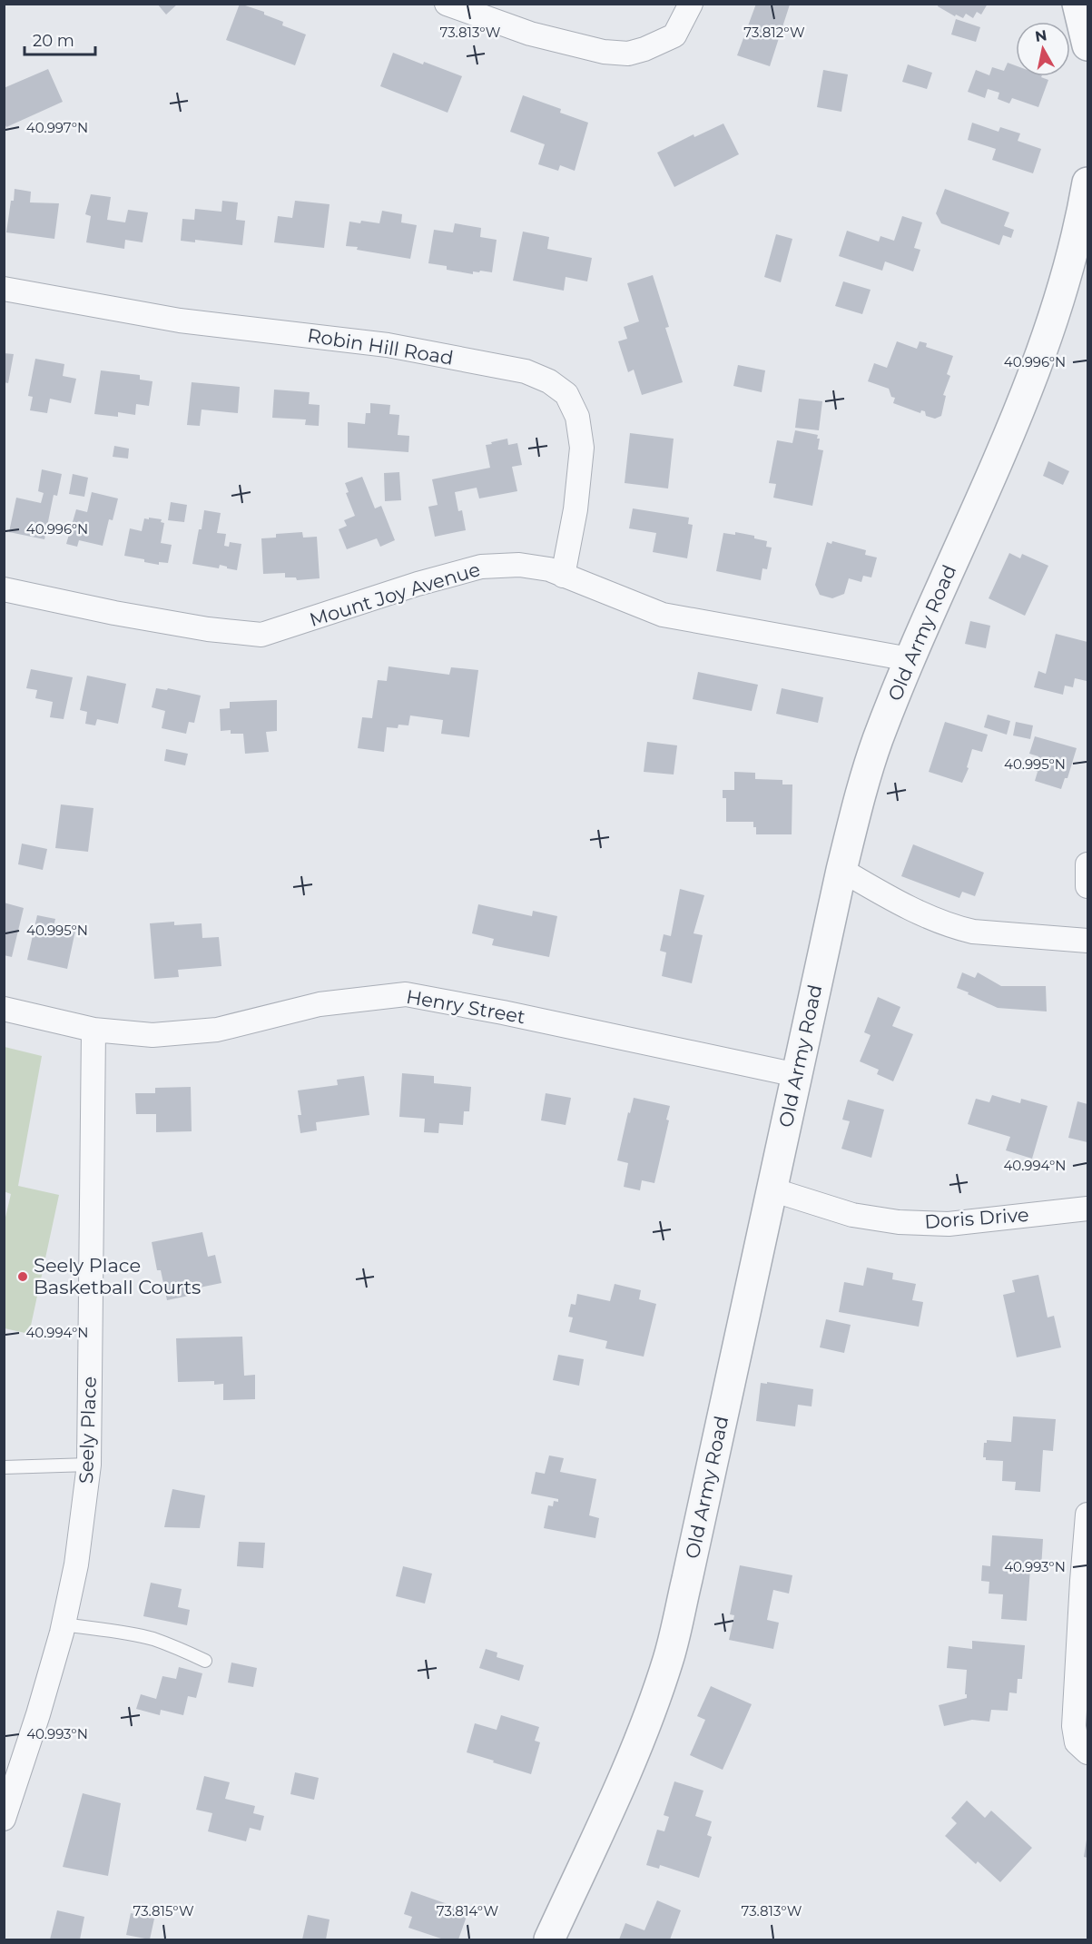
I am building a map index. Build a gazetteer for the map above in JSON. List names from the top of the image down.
{
  "streets": {
    "street": [
      "Robin Hill Road",
      "Mount Joy Avenue",
      "Old Army Road",
      "Henry Street",
      "Doris Drive",
      "Seely Place"
    ]
  },
  "crossings": [
    ["Robin Hill Road", "Mount Joy Avenue"],
    ["Mount Joy Avenue", "Old Army Road"],
    ["Old Army Road", "Henry Street"],
    ["Old Army Road", "Doris Drive"],
    ["Henry Street", "Seely Place"]
  ],
  "places": ["Seely Place Basketball Courts"],
  "scale_bar": "20 m",
  "north": "top",
  "coordinates": [
    "73.813°W",
    "73.812°W",
    "40.997°N",
    "40.996°N",
    "40.995°N",
    "40.994°N",
    "40.993°N",
    "73.815°W",
    "73.814°W"
  ]
}
